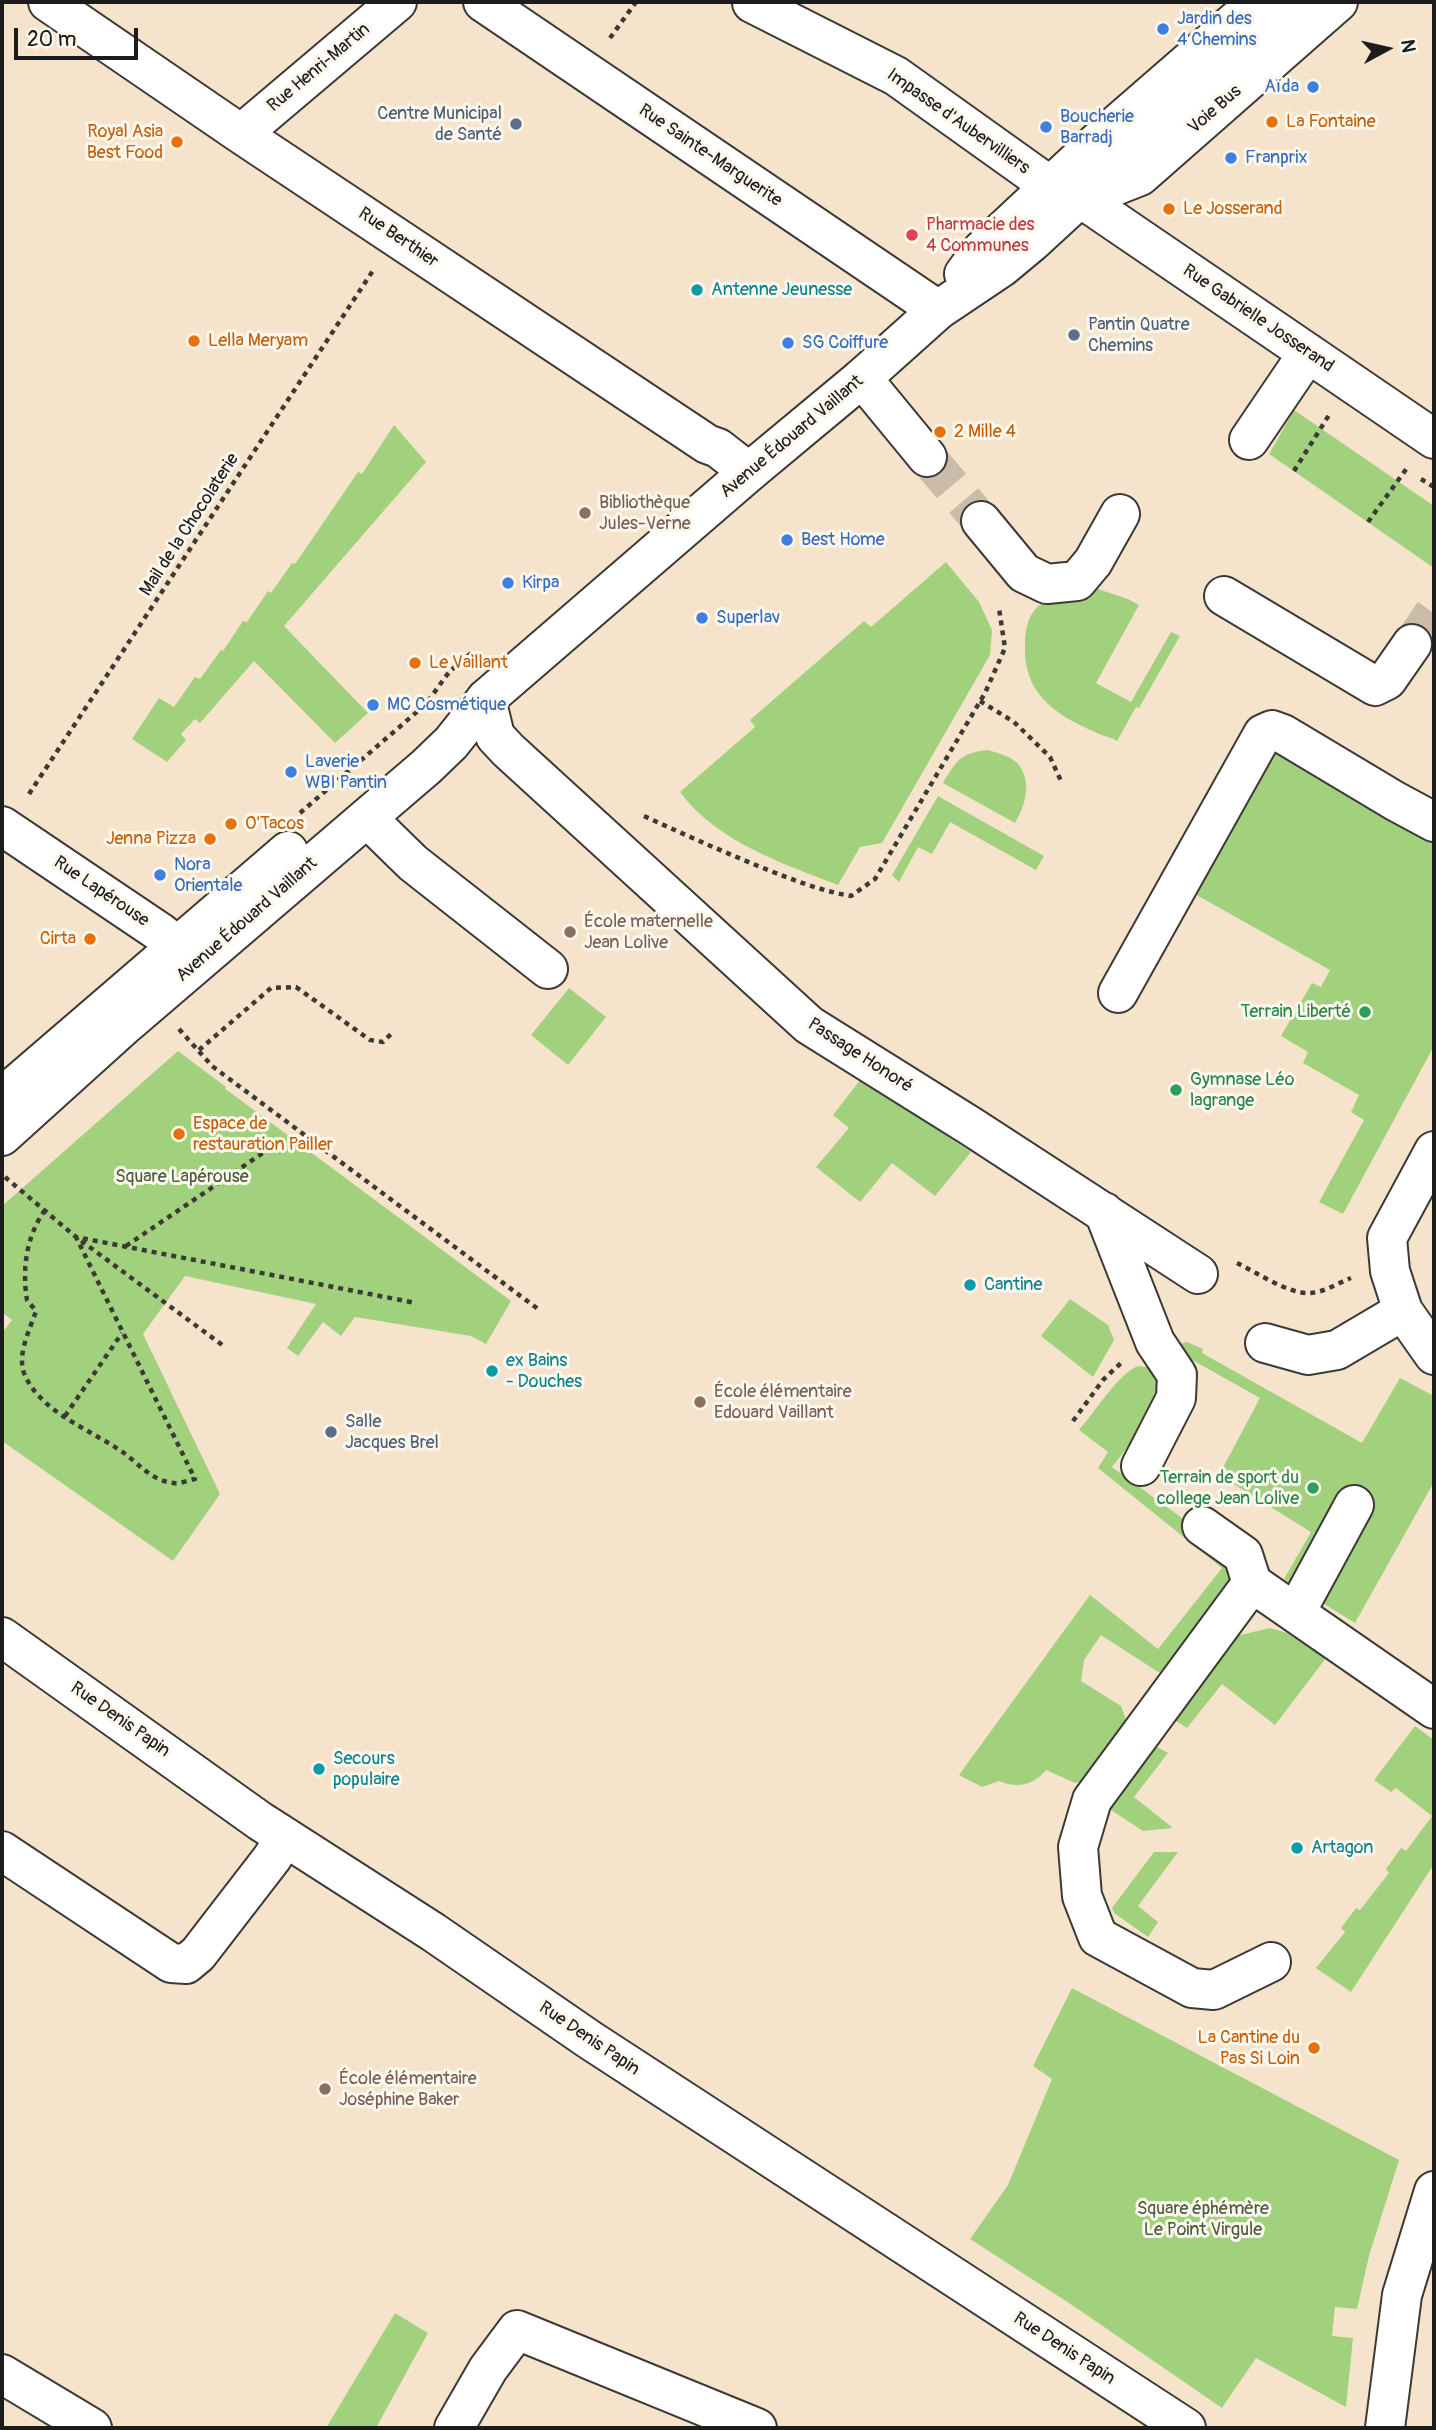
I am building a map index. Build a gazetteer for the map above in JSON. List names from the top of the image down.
{
  "streets": {
    "street": [
      "Rue Henri-Martin",
      "Voie Bus",
      "Impasse d'Aubervilliers",
      "Rue Sainte-Marguerite",
      "Rue Berthier",
      "Rue Gabrielle Josserand",
      "Avenue Édouard Vaillant",
      "Rue Lapérouse",
      "Passage Honoré",
      "Rue Denis Papin"
    ],
    "path": ["Mail de la Chocolaterie"]
  },
  "crossings": [
    ["Rue Henri-Martin", "Rue Berthier"],
    ["Voie Bus", "Impasse d'Aubervilliers"],
    ["Voie Bus", "Rue Gabrielle Josserand"],
    ["Voie Bus", "Avenue Édouard Vaillant"],
    ["Impasse d'Aubervilliers", "Rue Gabrielle Josserand"],
    ["Impasse d'Aubervilliers", "Avenue Édouard Vaillant"],
    ["Rue Sainte-Marguerite", "Avenue Édouard Vaillant"],
    ["Rue Berthier", "Avenue Édouard Vaillant"],
    ["Rue Berthier", "Mail de la Chocolaterie"],
    ["Rue Gabrielle Josserand", "Avenue Édouard Vaillant"],
    ["Avenue Édouard Vaillant", "Rue Lapérouse"],
    ["Avenue Édouard Vaillant", "Passage Honoré"],
    ["Mail de la Chocolaterie", "Rue Lapérouse"]
  ],
  "parks": ["Square Lapérouse", "Square éphémère Le Point Virgule"],
  "places": [
    "Jardin des 4 Chemins",
    "Aïda",
    "La Fontaine",
    "Centre Municipal de Santé",
    "Boucherie Barradj",
    "Royal Asia Best Food",
    "Franprix",
    "Le Josserand",
    "Pharmacie des 4 Communes",
    "Antenne Jeunesse",
    "Pantin Quatre Chemins",
    "Lella Meryam",
    "SG Coiffure",
    "2 Mille 4",
    "Bibliothèque Jules-Verne",
    "Best Home",
    "Kirpa",
    "Superlav",
    "Le Vaillant",
    "MC Cosmétique",
    "Laverie WBI Pantin",
    "O'Tacos",
    "Jenna Pizza",
    "Nora Orientale",
    "École maternelle Jean Lolive",
    "Cirta",
    "Terrain Liberté",
    "Gymnase Léo lagrange",
    "Espace de restauration Pailler",
    "Cantine",
    "ex Bains - Douches",
    "École élémentaire Edouard Vaillant",
    "Salle Jacques Brel",
    "Terrain de sport du college Jean Lolive",
    "Secours populaire",
    "Artagon",
    "La Cantine du Pas Si Loin",
    "École élémentaire Joséphine Baker"
  ],
  "scale_bar": "20 m",
  "north": "right"
}
